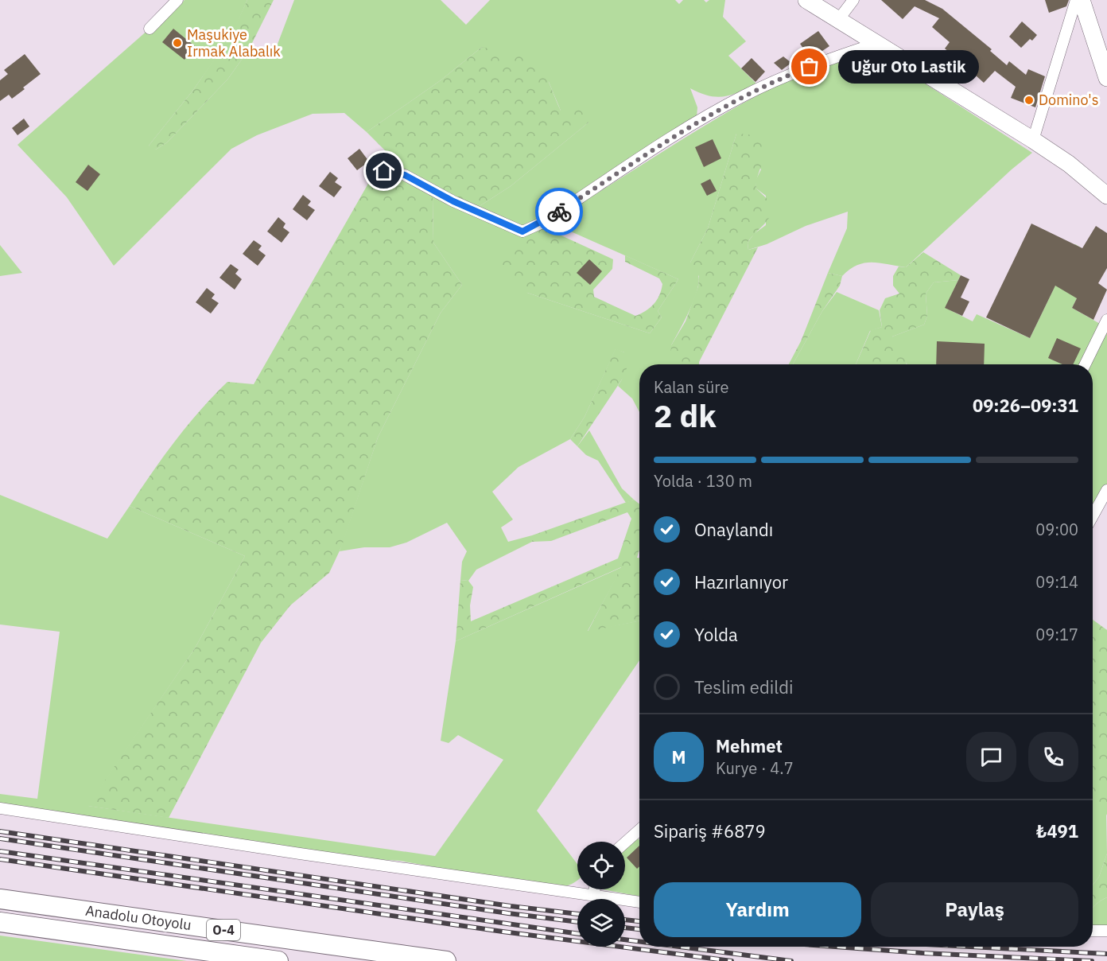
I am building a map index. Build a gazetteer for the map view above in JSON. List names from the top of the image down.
{
  "streets": {
    "highway": ["Anadolu Otoyolu", "O-4"]
  },
  "places": ["Maşukiye Irmak Alabalık", "Uğur Oto Lastik", "Domino's"],
  "page": {
    "bubble": "Uğur Oto Lastik",
    "heading": ["2 dk", "Kalan süre", "09:26–09:31"],
    "panel": [
      "Mehmet",
      "Kurye · 4.7",
      "Sipariş #6879",
      "₺491"
    ],
    "bar": "Yolda · 130 m",
    "list": [
      ["Onaylandı", "09:00"],
      ["Hazırlanıyor", "09:14"],
      ["Yolda", "09:17"],
      "Teslim edildi"
    ],
    "round": "M",
    "buttons": ["Yardım", "Paylaş"]
  }
}
